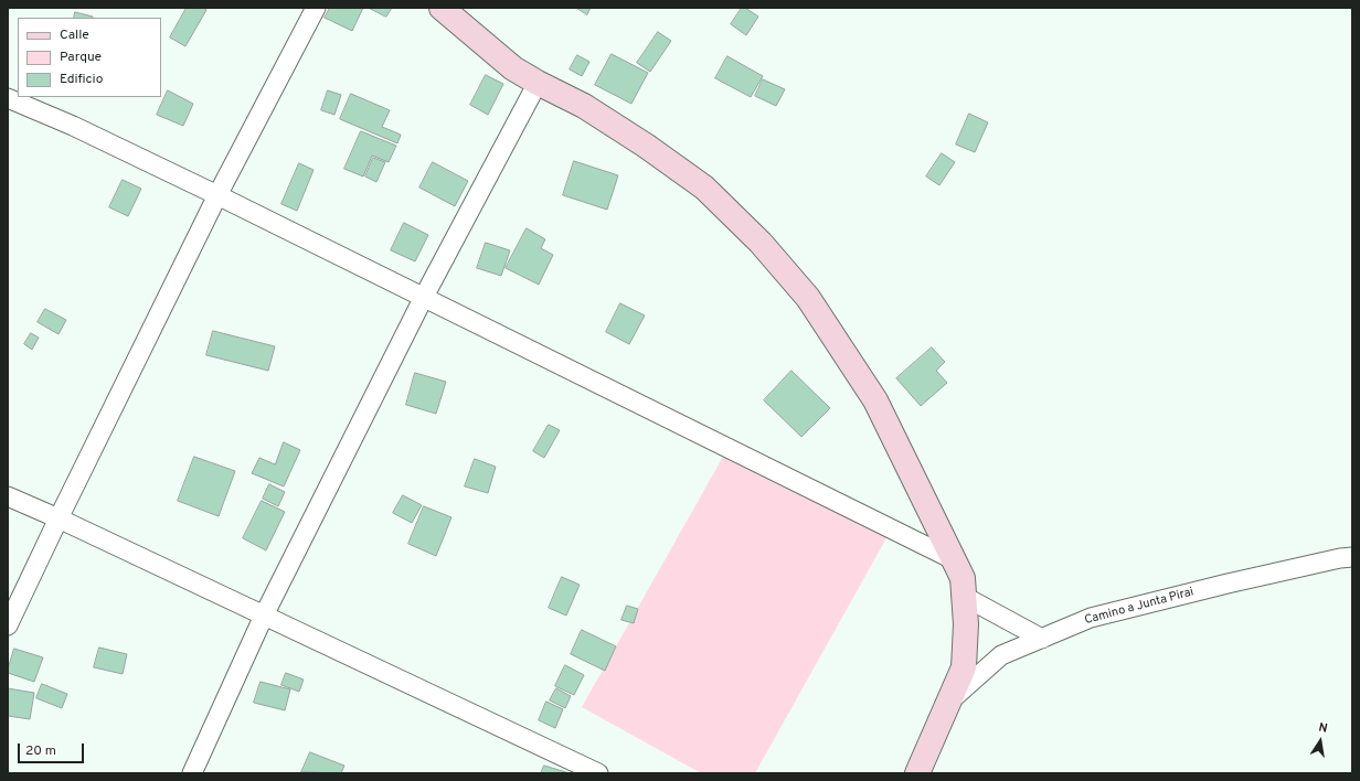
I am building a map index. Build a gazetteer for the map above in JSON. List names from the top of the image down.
{
  "streets": {
    "street": ["Camino a Junta Pirai"]
  },
  "legend": ["Calle", "Parque", "Edificio"],
  "scale_bar": "20 m",
  "north": "top"
}
